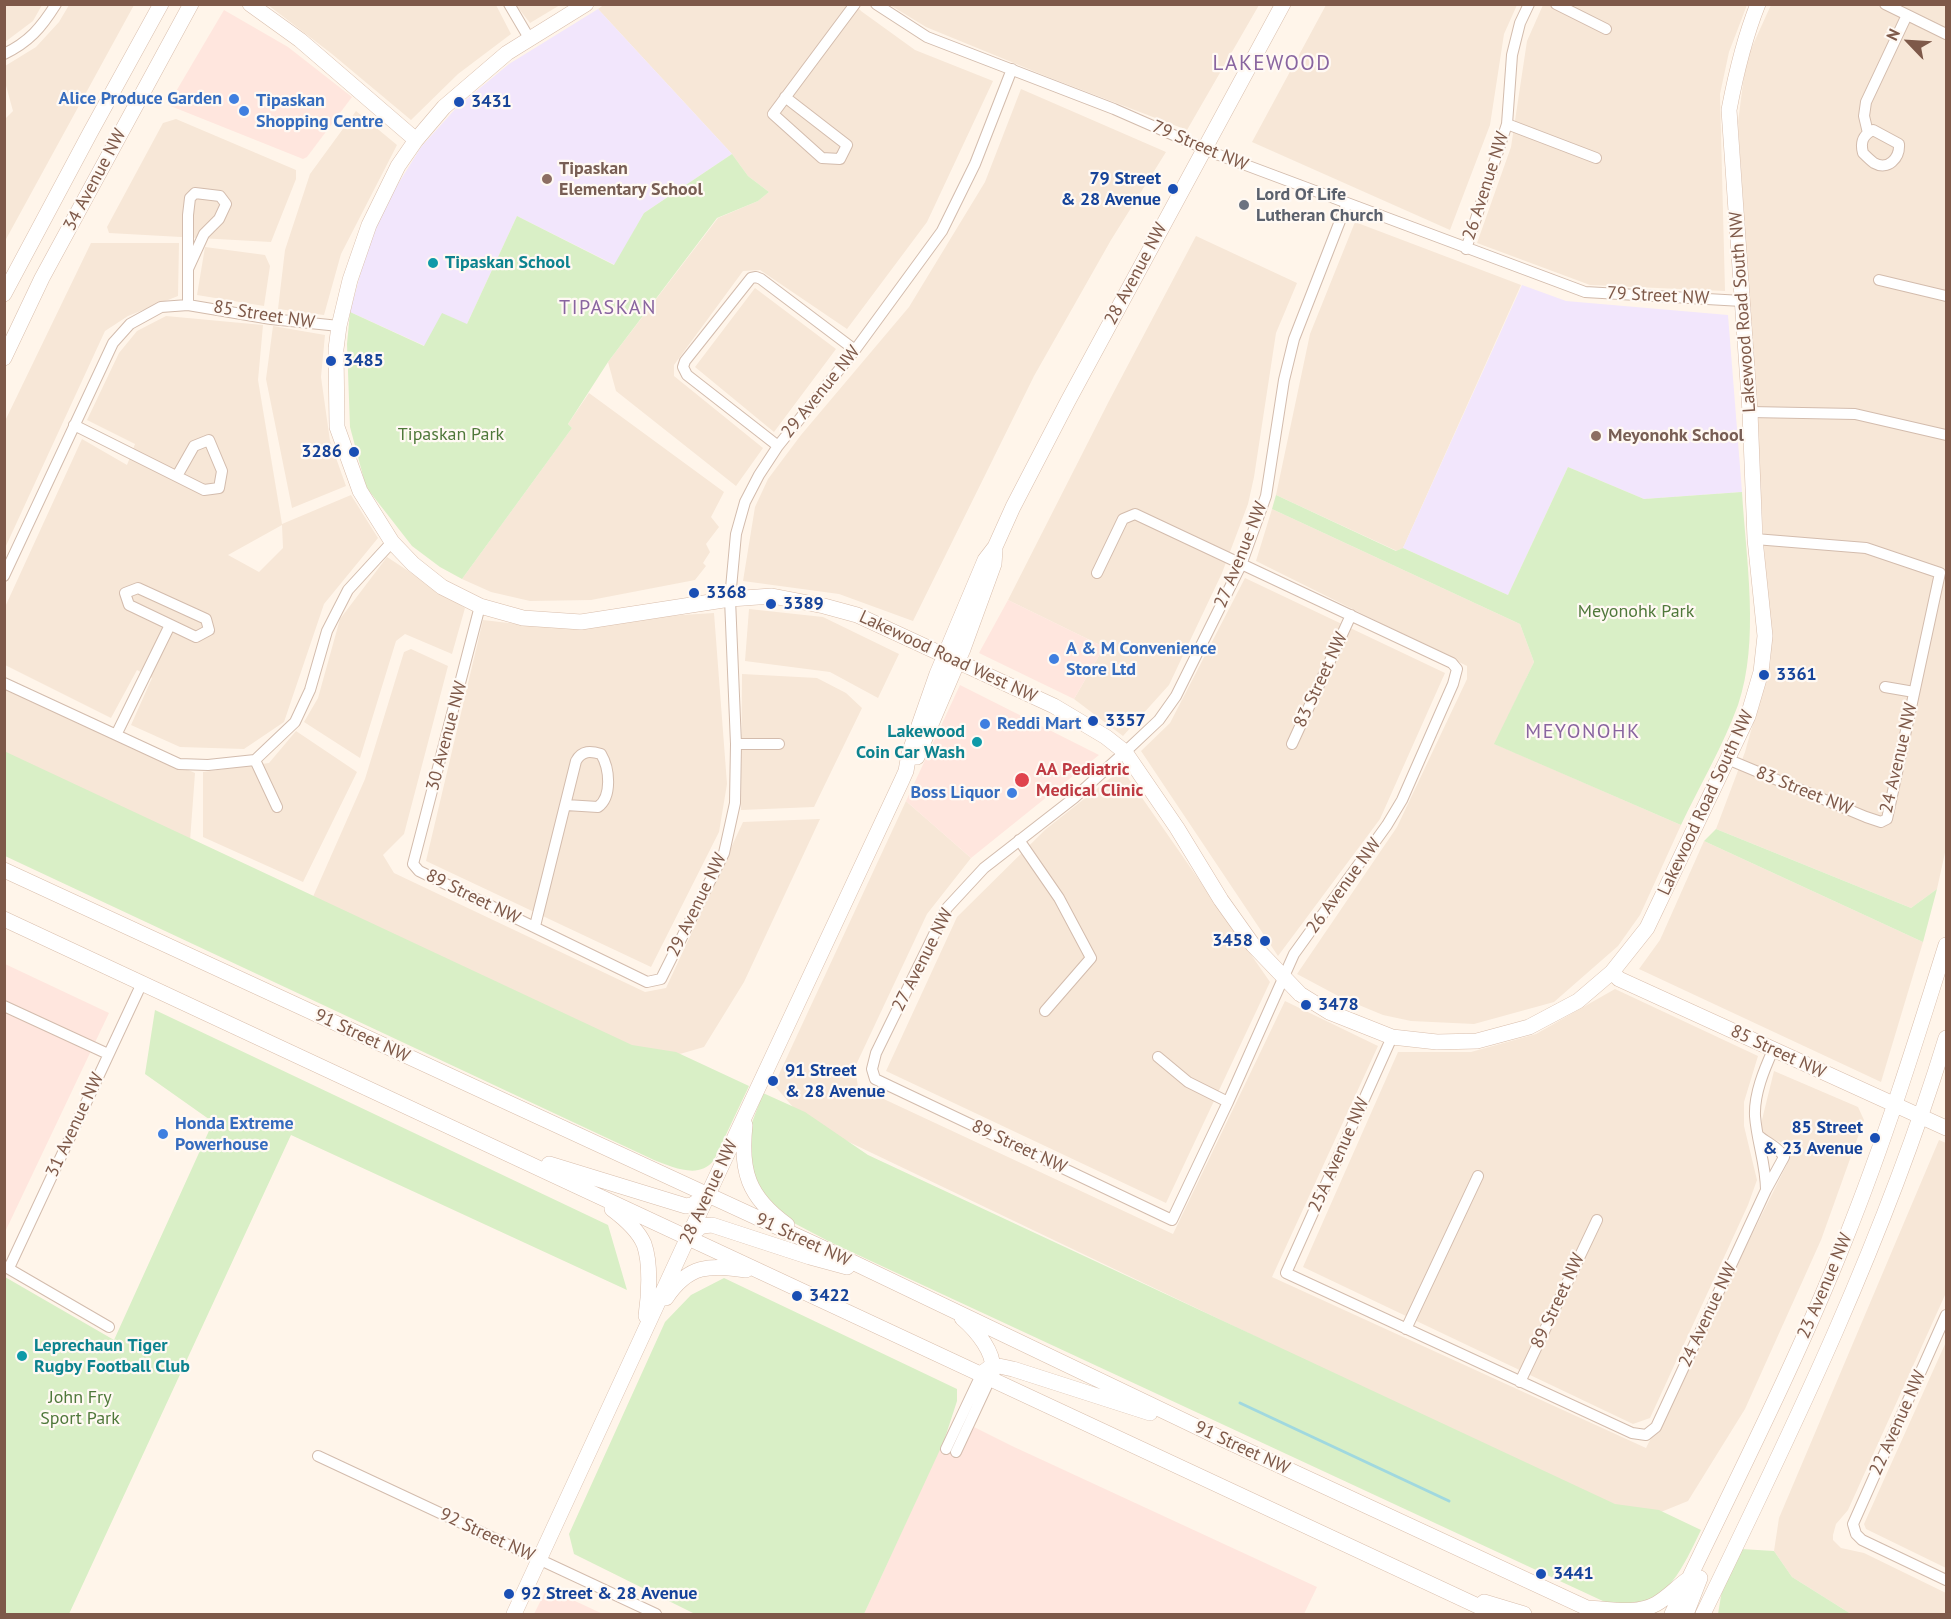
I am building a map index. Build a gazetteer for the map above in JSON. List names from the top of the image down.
{
  "streets": {
    "main road": [
      "34 Avenue NW",
      "28 Avenue NW",
      "Lakewood Road South NW",
      "85 Street NW",
      "Lakewood Road West NW",
      "91 Street NW",
      "23 Avenue NW"
    ],
    "street": [
      "79 Street NW",
      "26 Avenue NW",
      "29 Avenue NW",
      "27 Avenue NW",
      "83 Street NW",
      "30 Avenue NW",
      "24 Avenue NW",
      "89 Street NW",
      "31 Avenue NW",
      "25A Avenue NW",
      "22 Avenue NW",
      "92 Street NW"
    ]
  },
  "crossings": [
    ["79 Street NW", "26 Avenue NW"],
    ["79 Street NW", "28 Avenue NW"],
    ["79 Street NW", "Lakewood Road South NW"],
    ["79 Street NW", "29 Avenue NW"],
    ["79 Street NW", "27 Avenue NW"],
    ["26 Avenue NW", "Lakewood Road West NW"],
    ["26 Avenue NW", "83 Street NW"],
    ["26 Avenue NW", "89 Street NW"],
    ["28 Avenue NW", "Lakewood Road West NW"],
    ["28 Avenue NW", "91 Street NW"],
    ["28 Avenue NW", "92 Street NW"],
    ["Lakewood Road South NW", "85 Street NW"],
    ["Lakewood Road South NW", "Lakewood Road West NW"],
    ["Lakewood Road South NW", "83 Street NW"],
    ["Lakewood Road South NW", "24 Avenue NW"],
    ["85 Street NW", "Lakewood Road West NW"],
    ["85 Street NW", "23 Avenue NW"],
    ["29 Avenue NW", "Lakewood Road West NW"],
    ["29 Avenue NW", "89 Street NW"],
    ["27 Avenue NW", "Lakewood Road West NW"],
    ["27 Avenue NW", "83 Street NW"],
    ["27 Avenue NW", "89 Street NW"],
    ["Lakewood Road West NW", "30 Avenue NW"],
    ["Lakewood Road West NW", "25A Avenue NW"],
    ["83 Street NW", "24 Avenue NW"],
    ["30 Avenue NW", "89 Street NW"],
    ["24 Avenue NW", "89 Street NW"]
  ],
  "districts": ["LAKEWOOD", "TIPASKAN", "MEYONOHK"],
  "parks": ["Tipaskan Park", "Meyonohk Park", "John Fry Sport Park"],
  "places": [
    "Alice Produce Garden",
    "3431",
    "Tipaskan Shopping Centre",
    "Tipaskan Elementary School",
    "79 Street & 28 Avenue",
    "Lord Of Life Lutheran Church",
    "Tipaskan School",
    "3485",
    "Meyonohk School",
    "3286",
    "3368",
    "3389",
    "A & M Convenience Store Ltd",
    "3361",
    "3357",
    "Reddi Mart",
    "Lakewood Coin Car Wash",
    "AA Pediatric Medical Clinic",
    "Boss Liquor",
    "3458",
    "3478",
    "91 Street & 28 Avenue",
    "Honda Extreme Powerhouse",
    "85 Street & 23 Avenue",
    "3422",
    "Leprechaun Tiger Rugby Football Club",
    "3441",
    "92 Street & 28 Avenue"
  ],
  "north": "top left"
}
